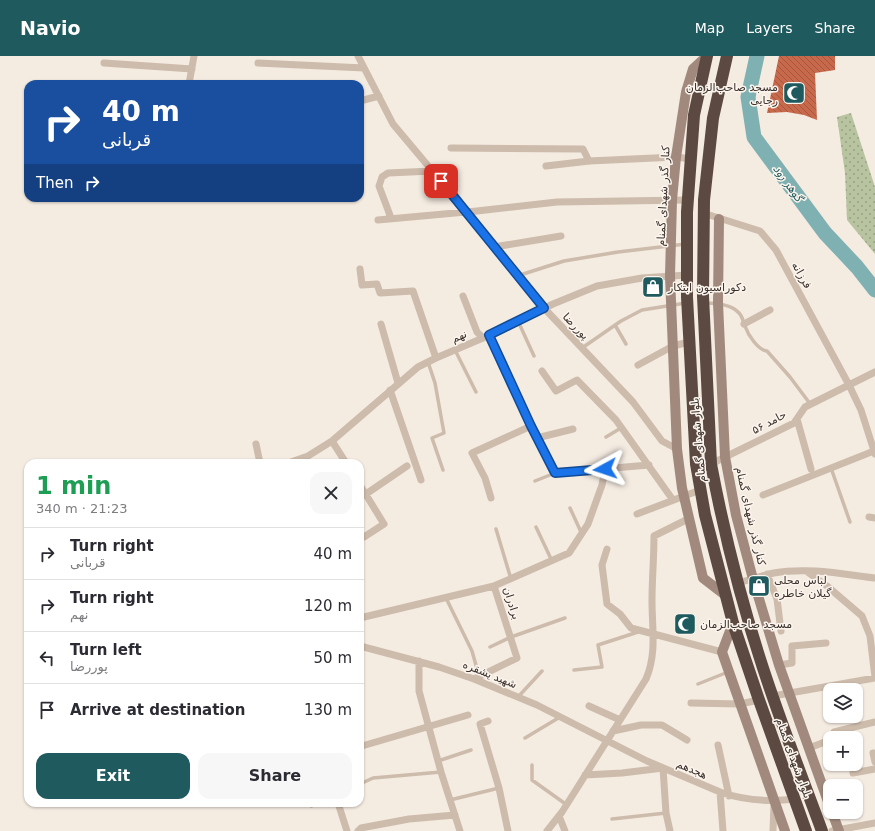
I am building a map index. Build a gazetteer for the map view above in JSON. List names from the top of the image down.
{
  "streets": {
    "highway": ["بلوار شهدای گمنام"],
    "street": [
      "کنار گذر شهدای گمنام",
      "فرزانه",
      "پوررضا",
      "نهم",
      "حامد ۵۶",
      "برادران",
      "شهید یشقره",
      "هجدهم"
    ]
  },
  "crossings": [
    ["کنار گذر شهدای گمنام", "فرزانه"],
    ["کنار گذر شهدای گمنام", "پوررضا"],
    ["کنار گذر شهدای گمنام", "نهم"],
    ["کنار گذر شهدای گمنام", "حامد ۵۶"],
    ["کنار گذر شهدای گمنام", "بلوار شهدای گمنام"],
    ["فرزانه", "حامد ۵۶"],
    ["فرزانه", "بلوار شهدای گمنام"],
    ["پوررضا", "نهم"],
    ["نهم", "بلوار شهدای گمنام"],
    ["حامد ۵۶", "بلوار شهدای گمنام"],
    ["بلوار شهدای گمنام", "هجدهم"],
    ["برادران", "شهید یشقره"],
    ["شهید یشقره", "هجدهم"]
  ],
  "water": ["گوهر رود"],
  "places": {
    "mosque": ["مسجد صاحب‌الزمان رجایی", "مسجد صاحب‌الزمان"],
    "shop": ["دکوراسیون ابتکار", "لباس محلی گیلان خاطره"]
  },
  "page": {
    "header": "Navio",
    "nav": ["Map", "Layers", "Share"],
    "turn": ["40 m", "قربانی"],
    "then": "Then",
    "heading": ["1 min", "340 m · 21:23"],
    "list": [
      {
        "name": "Turn right",
        "note": "قربانی",
        "value": "40 m"
      },
      {
        "name": "Turn right",
        "note": "نهم",
        "value": "120 m"
      },
      {
        "name": "Turn left",
        "note": "پوررضا",
        "value": "50 m"
      },
      {
        "name": "Arrive at destination",
        "value": "130 m"
      }
    ],
    "map_buttons": ["+", "−"],
    "buttons": ["Exit", "Share"]
  }
}
